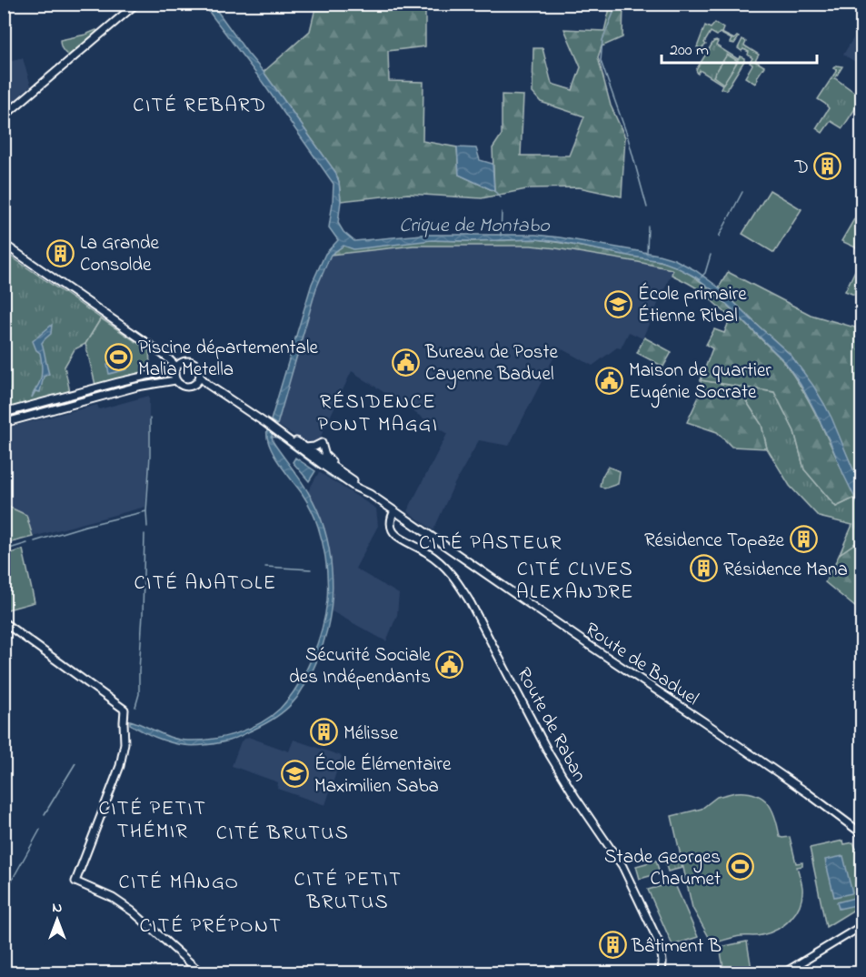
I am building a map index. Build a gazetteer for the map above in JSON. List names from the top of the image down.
{
  "streets": {
    "main road": ["Route de Baduel", "Route de Raban"]
  },
  "crossings": [
    ["Route de Baduel", "Route de Raban"]
  ],
  "districts": [
    "CITÉ REBARD",
    "RÉSIDENCE PONT MAGGI",
    "CITÉ PASTEUR",
    "CITÉ CLIVES ALEXANDRE",
    "CITÉ ANATOLE",
    "CITÉ PETIT THÉMIR",
    "CITÉ BRUTUS",
    "CITÉ PETIT BRUTUS",
    "CITÉ MANGO",
    "CITÉ PRÉPONT"
  ],
  "water": ["Crique de Montabo"],
  "places": {
    "building": [
      "D",
      "La Grande Consolde",
      "Résidence Topaze",
      "Résidence Mana",
      "Mélisse",
      "Bâtiment B"
    ],
    "school or university": ["École primaire Étienne Ribal", "École Élémentaire Maximilien Saba"],
    "sports": ["Piscine départementale Malia Metella", "Stade Georges Chaumet"],
    "public building": ["Bureau de Poste Cayenne Baduel", "Maison de quartier Eugénie Socrate", "Sécurité Sociale des Indépendants"]
  },
  "scale_bar": "200 m",
  "north": "top"
}
